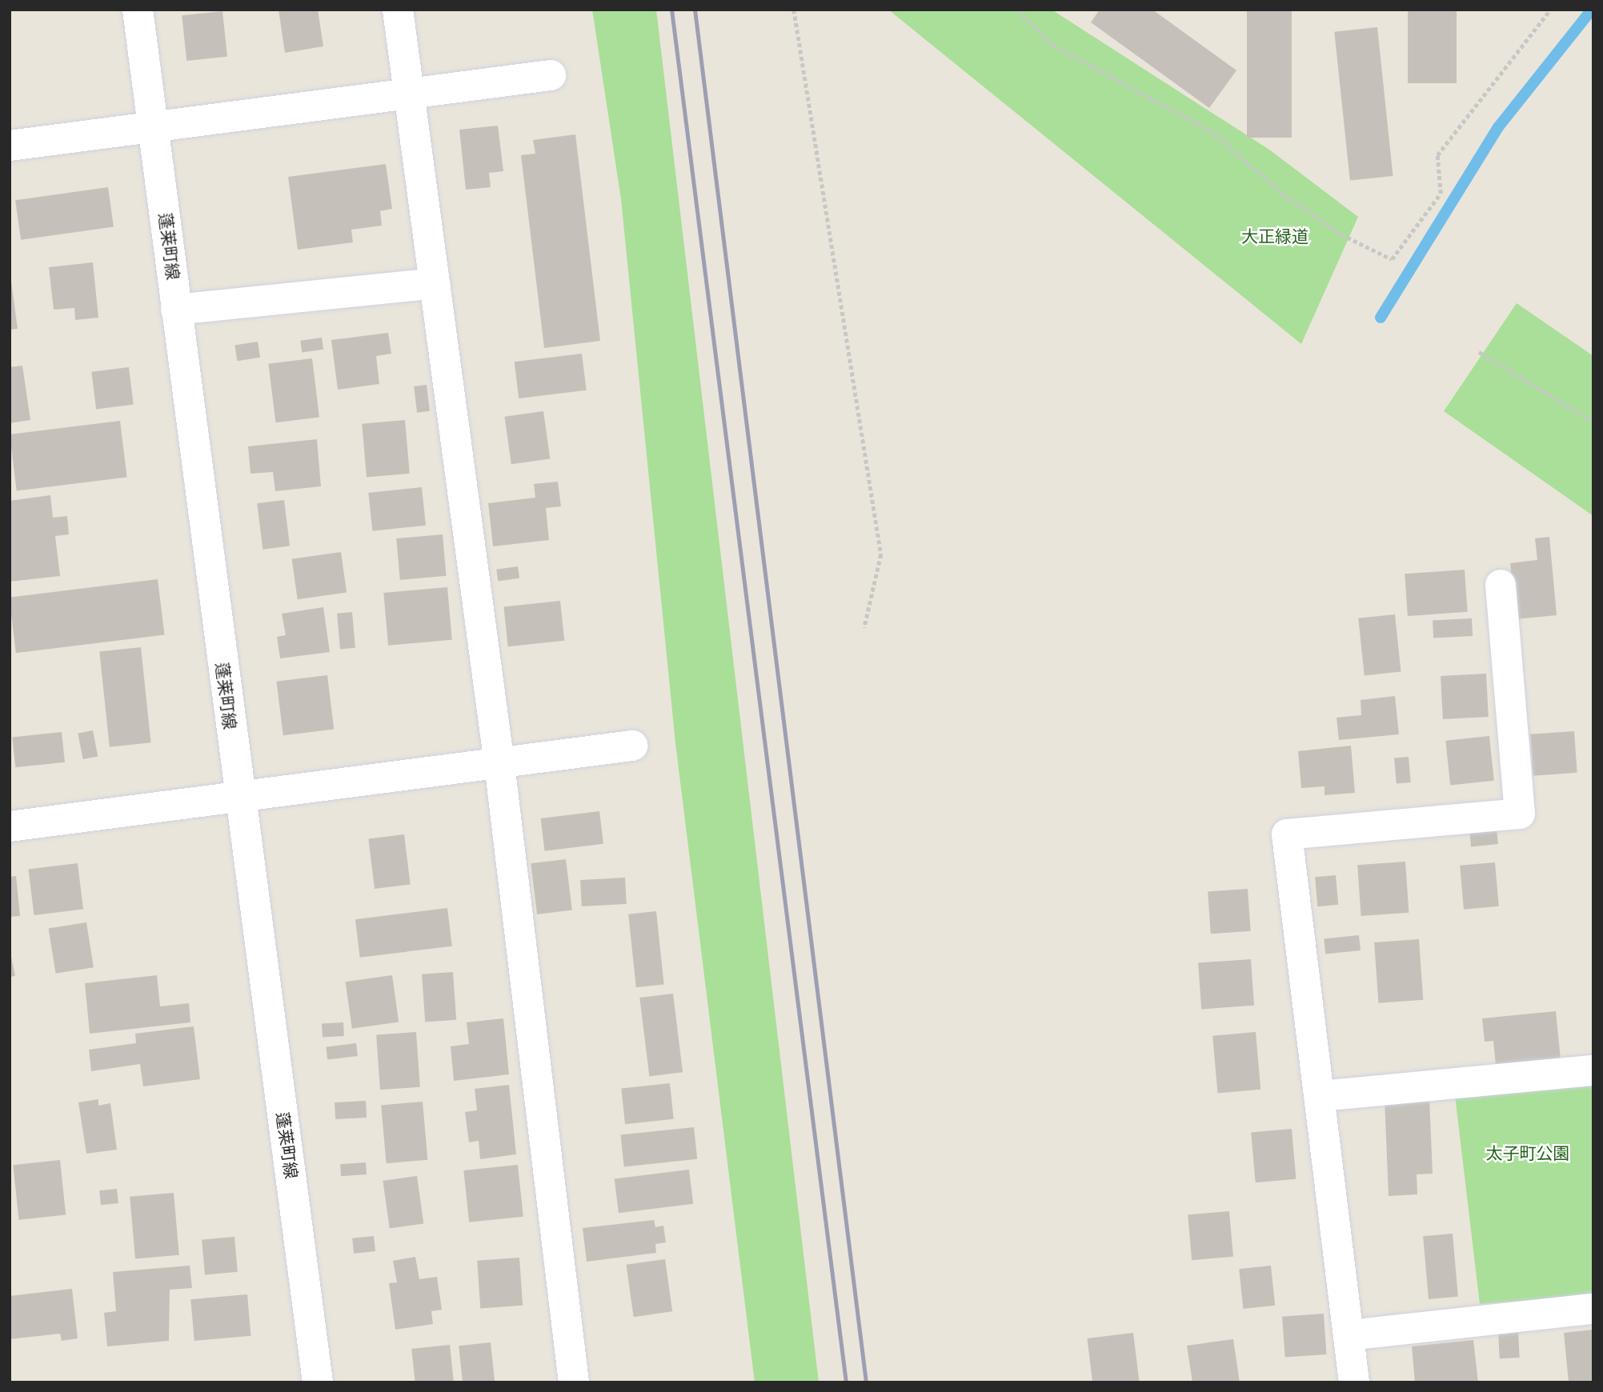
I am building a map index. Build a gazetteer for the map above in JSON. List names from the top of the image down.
{
  "streets": {
    "street": ["蓬莱町線"]
  },
  "parks": ["大正緑道", "太子町公園"]
}
